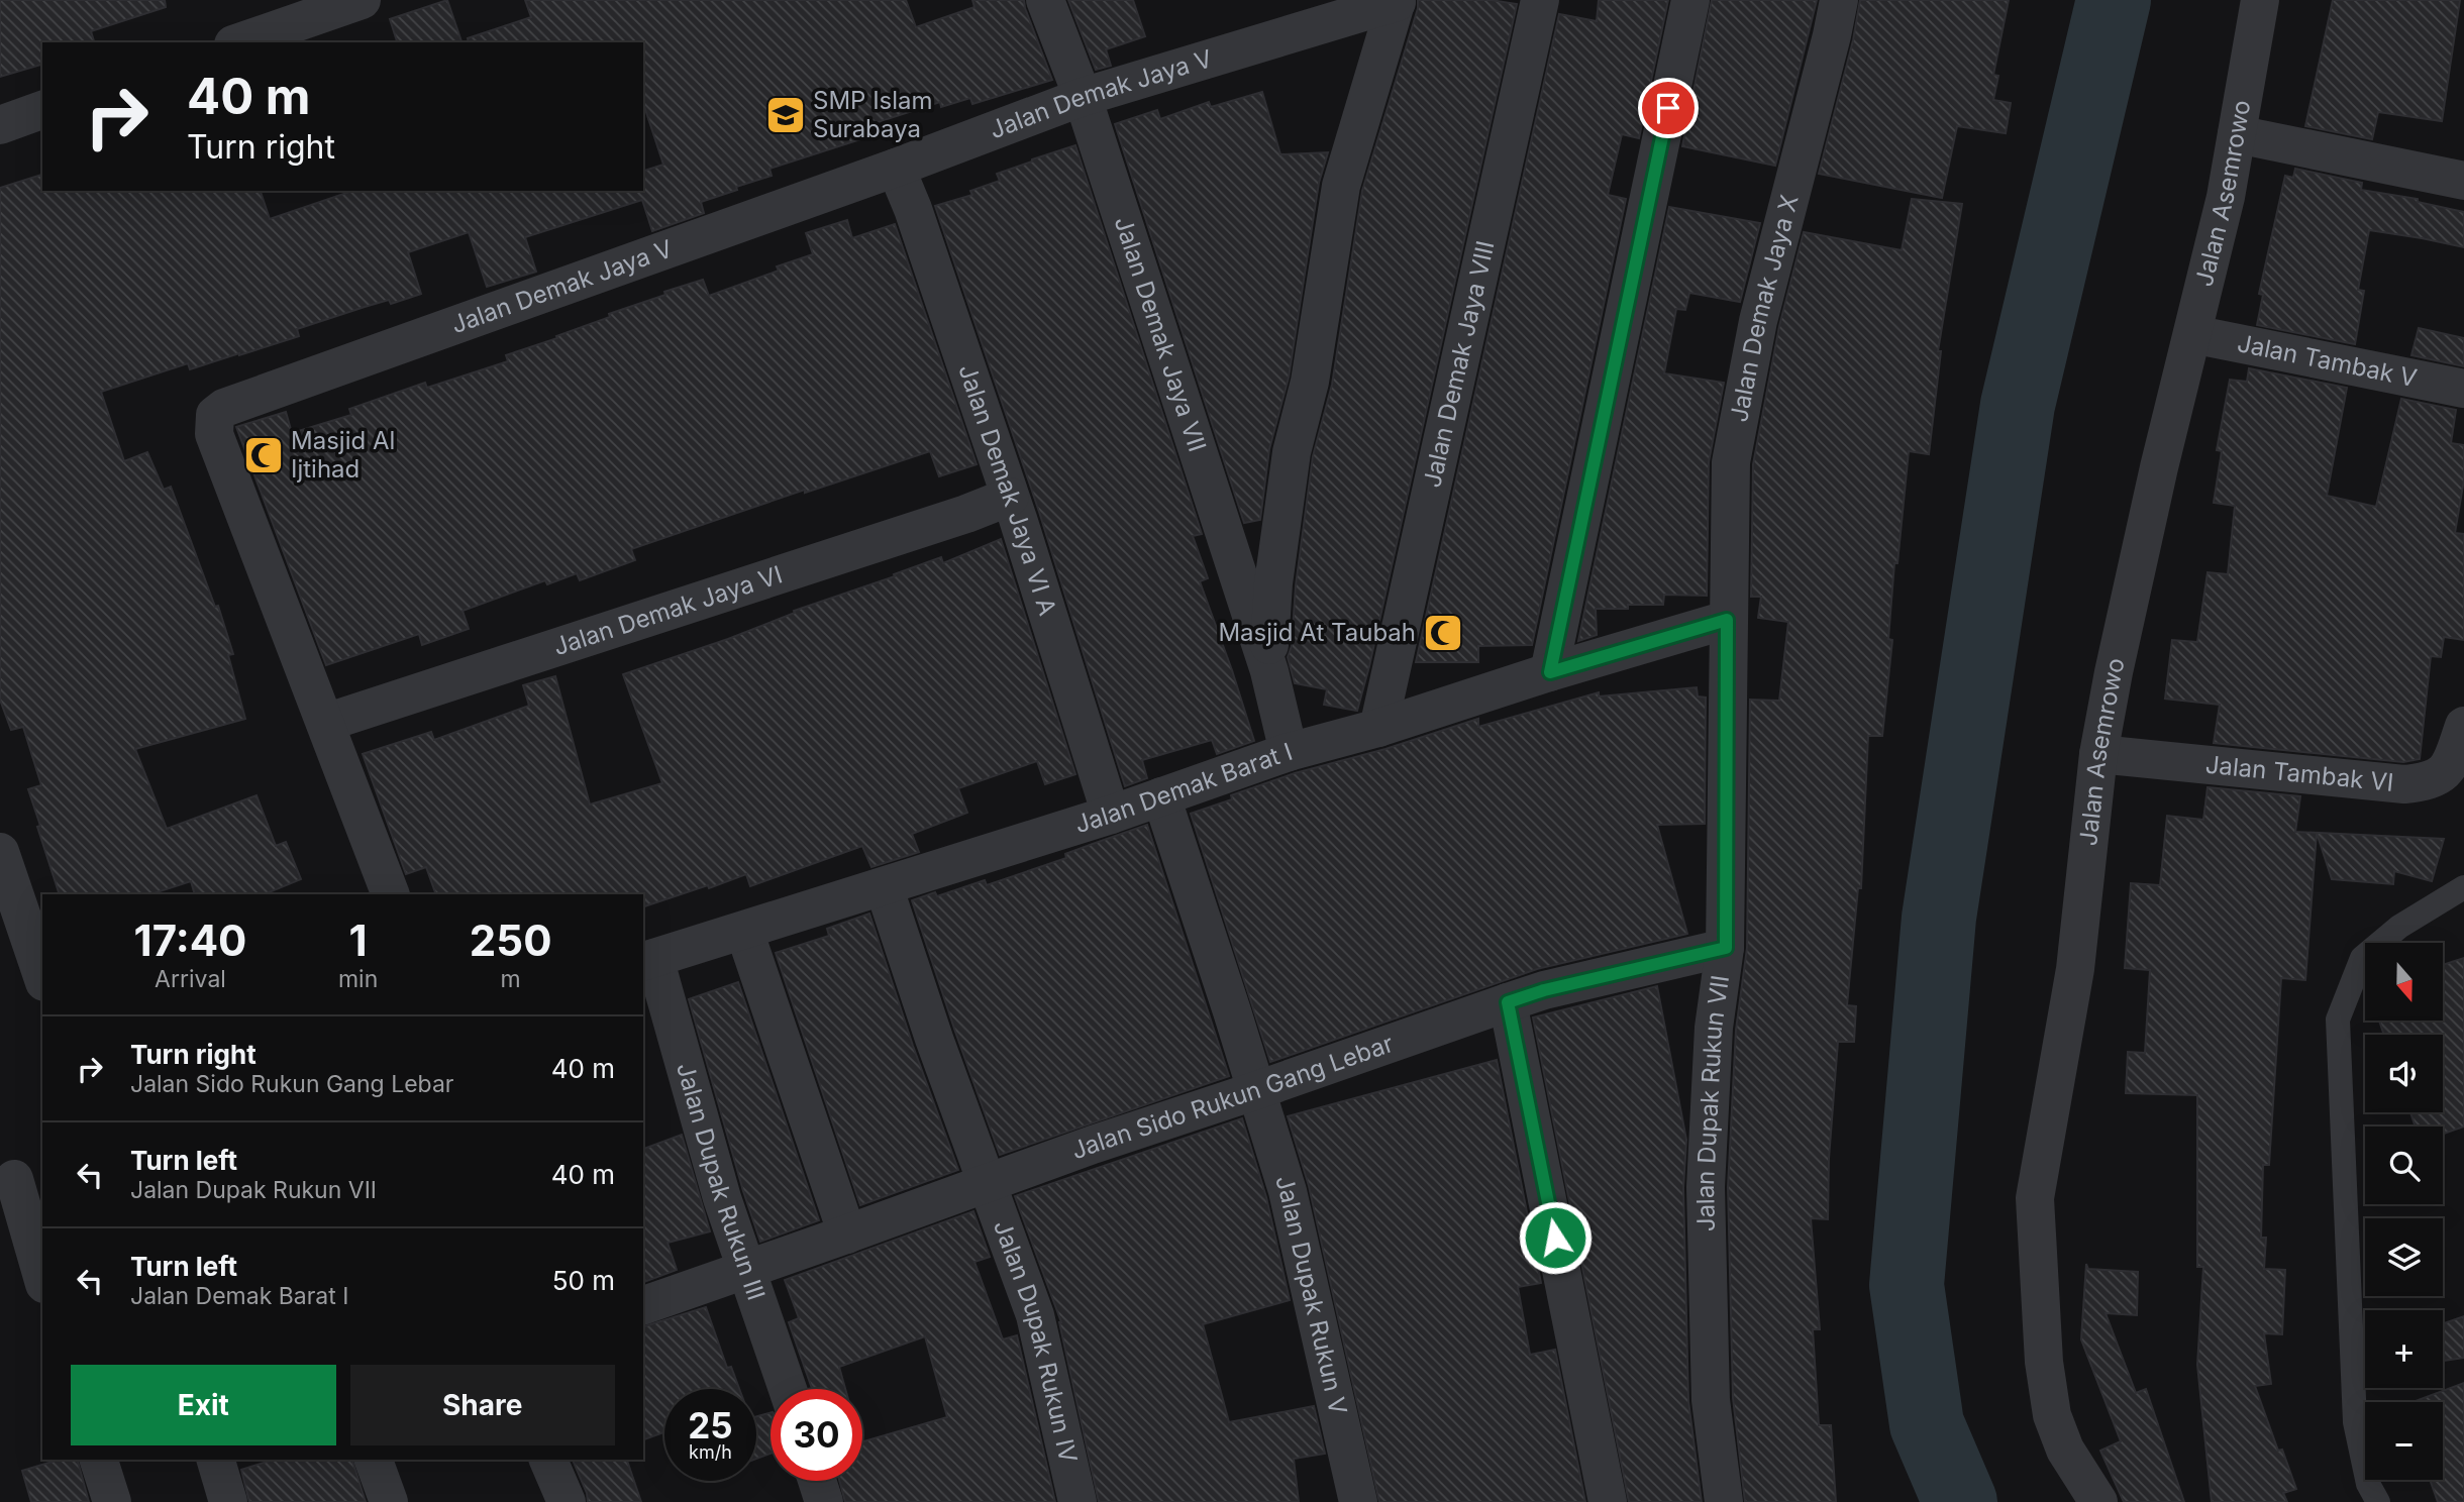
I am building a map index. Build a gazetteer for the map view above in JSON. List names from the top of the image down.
{
  "streets": {
    "street": [
      "Jalan Demak Jaya V",
      "Jalan Asemrowo",
      "Jalan Demak Jaya X",
      "Jalan Demak Jaya VII",
      "Jalan Tambak V",
      "Jalan Demak Jaya VIII",
      "Jalan Demak Jaya VI A",
      "Jalan Demak Jaya VI",
      "Jalan Tambak VI",
      "Jalan Demak Barat I",
      "Jalan Sido Rukun Gang Lebar",
      "Jalan Dupak Rukun VII",
      "Jalan Dupak Rukun III",
      "Jalan Dupak Rukun V",
      "Jalan Dupak Rukun IV"
    ]
  },
  "crossings": [
    ["Jalan Demak Jaya V", "Jalan Demak Jaya VII"],
    ["Jalan Demak Jaya V", "Jalan Demak Jaya VI A"],
    ["Jalan Demak Jaya V", "Jalan Demak Jaya VI"],
    ["Jalan Asemrowo", "Jalan Tambak V"],
    ["Jalan Asemrowo", "Jalan Tambak VI"],
    ["Jalan Demak Jaya X", "Jalan Demak Barat I"],
    ["Jalan Demak Jaya X", "Jalan Dupak Rukun VII"],
    ["Jalan Demak Jaya VII", "Jalan Demak Barat I"],
    ["Jalan Demak Jaya VIII", "Jalan Demak Barat I"],
    ["Jalan Demak Jaya VI A", "Jalan Demak Jaya VI"],
    ["Jalan Demak Jaya VI A", "Jalan Demak Barat I"],
    ["Jalan Demak Barat I", "Jalan Dupak Rukun VII"],
    ["Jalan Demak Barat I", "Jalan Dupak Rukun III"],
    ["Jalan Demak Barat I", "Jalan Dupak Rukun V"],
    ["Jalan Demak Barat I", "Jalan Dupak Rukun IV"],
    ["Jalan Sido Rukun Gang Lebar", "Jalan Dupak Rukun VII"],
    ["Jalan Sido Rukun Gang Lebar", "Jalan Dupak Rukun III"],
    ["Jalan Sido Rukun Gang Lebar", "Jalan Dupak Rukun V"],
    ["Jalan Sido Rukun Gang Lebar", "Jalan Dupak Rukun IV"]
  ],
  "places": {
    "school or university": ["SMP Islam Surabaya"],
    "mosque": ["Masjid Al Ijtihad", "Masjid At Taubah"]
  },
  "north": "bottom",
  "page": {
    "turn": ["40 m", "Turn right"],
    "eta": [
      "17:40",
      "Arrival",
      "1",
      "min",
      "250",
      "m"
    ],
    "map_buttons": ["+", "−"],
    "list": [
      {
        "name": "Turn right",
        "note": "Jalan Sido Rukun Gang Lebar",
        "value": "40 m"
      },
      {
        "name": "Turn left",
        "note": "Jalan Dupak Rukun VII",
        "value": "40 m"
      },
      {
        "name": "Turn left",
        "note": "Jalan Demak Barat I",
        "value": "50 m"
      }
    ],
    "buttons": ["Exit", "Share"],
    "speed": "25 km/h",
    "limit": "30"
  }
}
